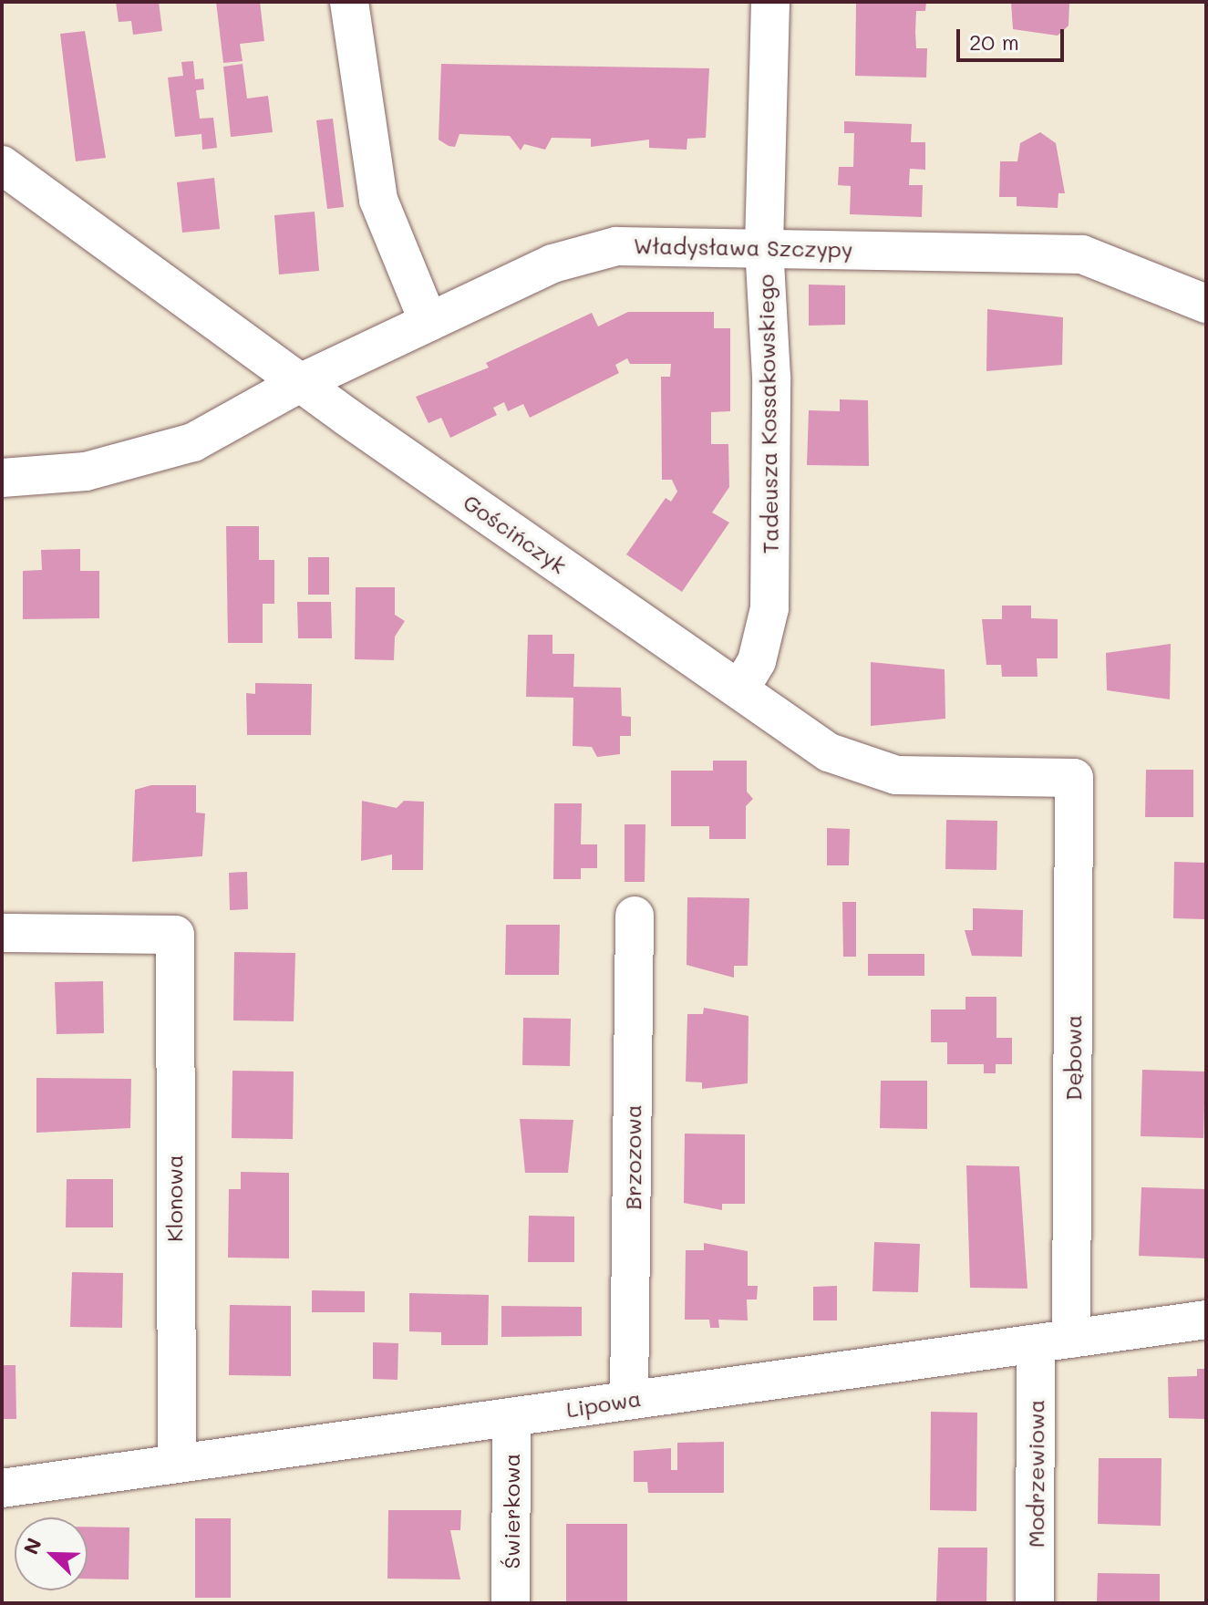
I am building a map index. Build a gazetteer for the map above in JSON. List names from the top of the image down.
{
  "streets": {
    "street": [
      "Władysława Szczypy",
      "Tadeusza Kossakowskiego",
      "Gościńczyk",
      "Dębowa",
      "Brzozowa",
      "Klonowa",
      "Lipowa",
      "Modrzewiowa",
      "Świerkowa"
    ]
  },
  "crossings": [
    ["Władysława Szczypy", "Tadeusza Kossakowskiego"],
    ["Władysława Szczypy", "Gościńczyk"],
    ["Tadeusza Kossakowskiego", "Gościńczyk"],
    ["Gościńczyk", "Dębowa"],
    ["Dębowa", "Lipowa"],
    ["Dębowa", "Modrzewiowa"],
    ["Brzozowa", "Lipowa"],
    ["Klonowa", "Lipowa"],
    ["Lipowa", "Modrzewiowa"],
    ["Lipowa", "Świerkowa"]
  ],
  "scale_bar": "20 m",
  "north": "top left"
}
